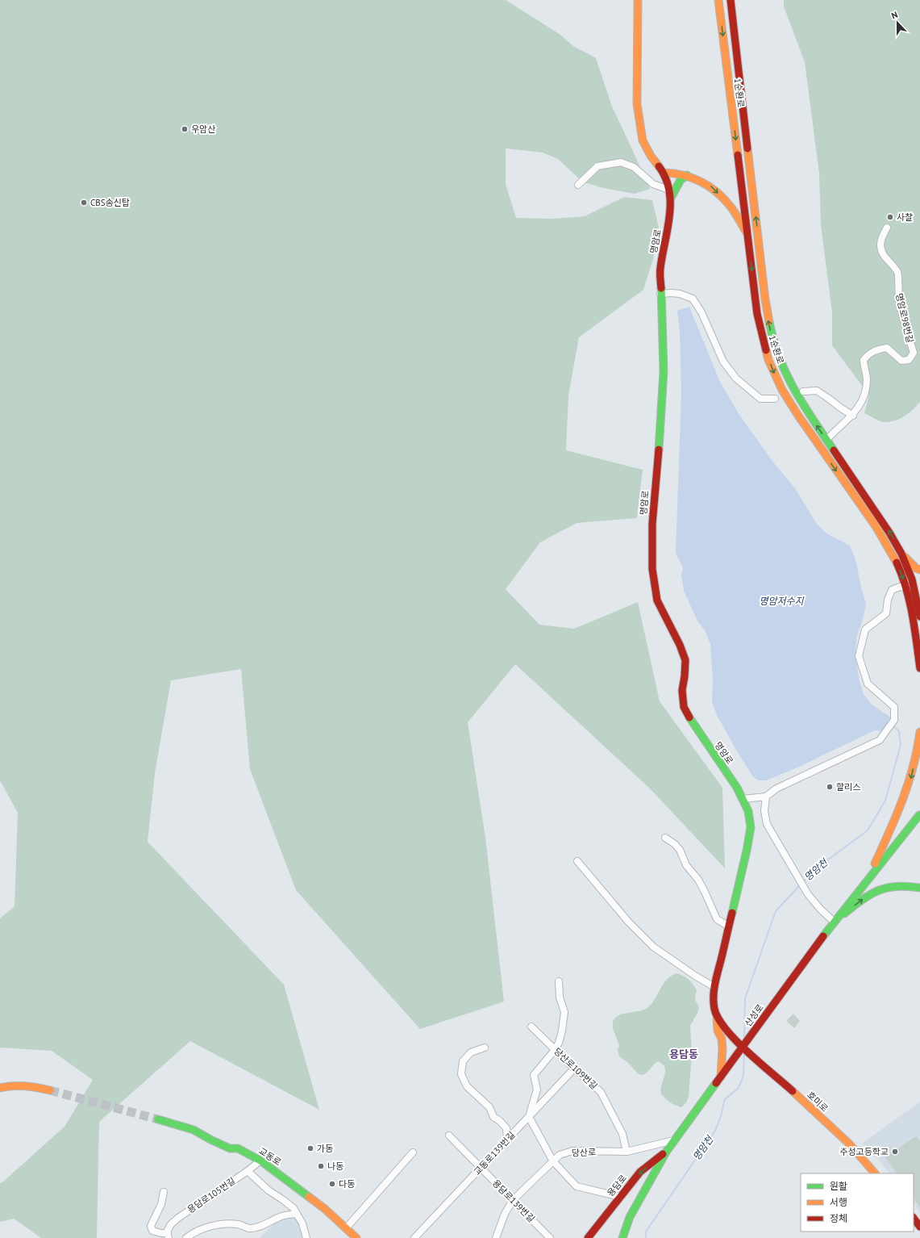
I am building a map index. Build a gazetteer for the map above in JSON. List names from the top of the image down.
{
  "streets": {
    "street": [
      "1순환로",
      "명암로",
      "명암로98번길",
      "산성로",
      "당산로109번길",
      "호미로",
      "당산로",
      "교동로139번길",
      "교동로",
      "용담로",
      "용담로105번길",
      "용담로139번길"
    ]
  },
  "crossings": [
    ["명암로", "산성로"],
    ["명암로", "호미로"],
    ["산성로", "호미로"],
    ["산성로", "당산로"],
    ["산성로", "용담로"],
    ["당산로109번길", "당산로"],
    ["당산로109번길", "교동로139번길"],
    ["당산로", "용담로139번길"],
    ["교동로139번길", "용담로139번길"],
    ["교동로", "용담로105번길"]
  ],
  "one_way": ["용담로"],
  "districts": ["용담동"],
  "water": ["명암저수지", "명암천"],
  "places": [
    "우암산",
    "CBS송신탑",
    "사찰",
    "할리스",
    "가동",
    "주성고등학교",
    "나동",
    "다동"
  ],
  "legend": ["원활", "서행", "정체"],
  "north": "top"
}
